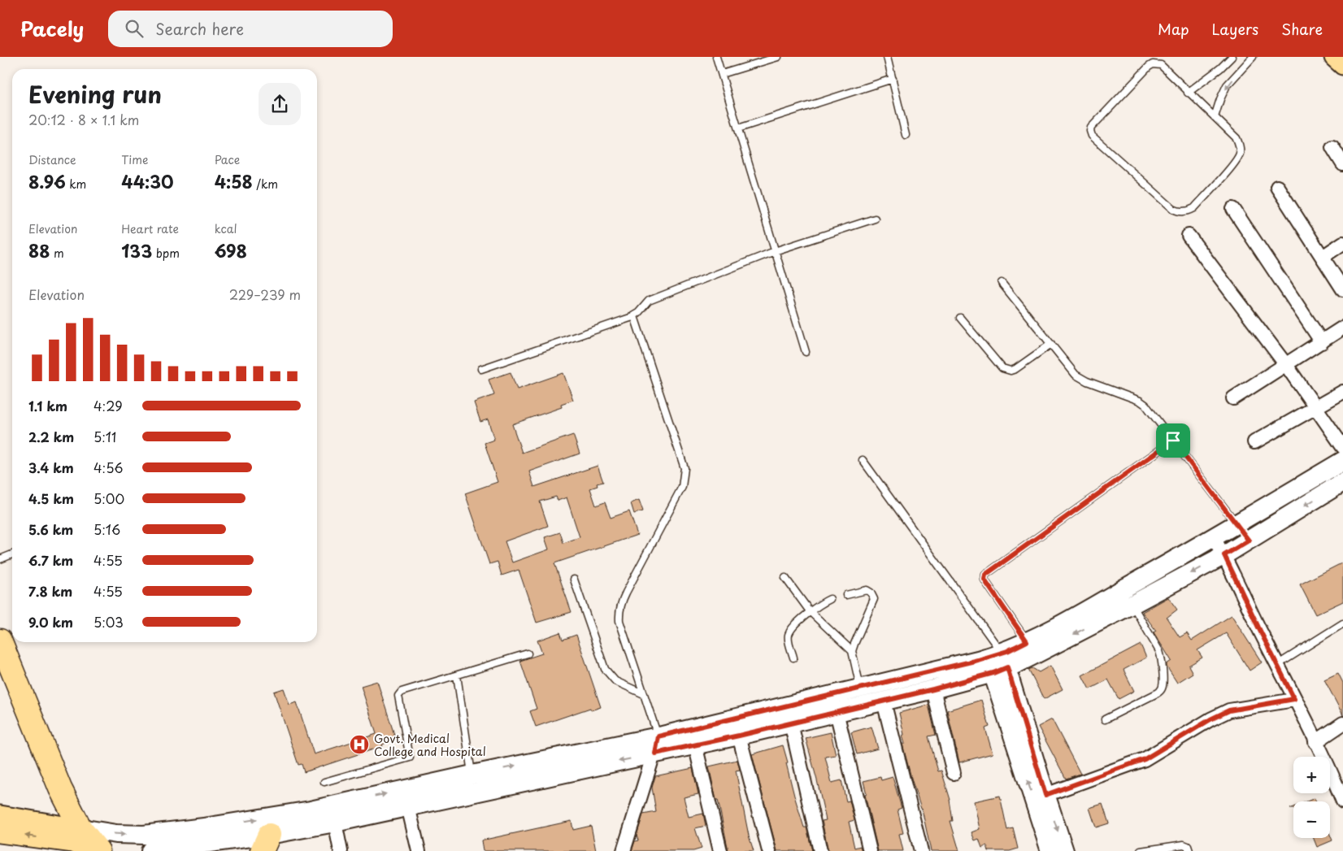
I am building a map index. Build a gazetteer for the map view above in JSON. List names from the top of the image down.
{
  "places": {
    "hospital": ["Govt. Medical College and Hospital"]
  },
  "page": {
    "header": "Pacely",
    "search": "Search here",
    "nav": ["Map", "Layers", "Share"],
    "heading": ["Evening run", "20:12 · 8 × 1.1 km"],
    "stats": [
      ["Distance", "8.96 km"],
      ["Time", "44:30"],
      ["Pace", "4:58 /km"],
      ["Elevation", "88 m"],
      ["Heart rate", "133 bpm"],
      ["kcal", "698"]
    ],
    "chart": ["Elevation", "229–239 m"],
    "list": [
      {
        "name": "1.1 km",
        "note": "4:29"
      },
      {
        "name": "2.2 km",
        "note": "5:11"
      },
      {
        "name": "3.4 km",
        "note": "4:56"
      },
      {
        "name": "4.5 km",
        "note": "5:00"
      },
      {
        "name": "5.6 km",
        "note": "5:16"
      },
      {
        "name": "6.7 km",
        "note": "4:55"
      },
      {
        "name": "7.8 km",
        "note": "4:55"
      },
      {
        "name": "9.0 km",
        "note": "5:03"
      }
    ],
    "map_buttons": ["+", "−"]
  }
}
